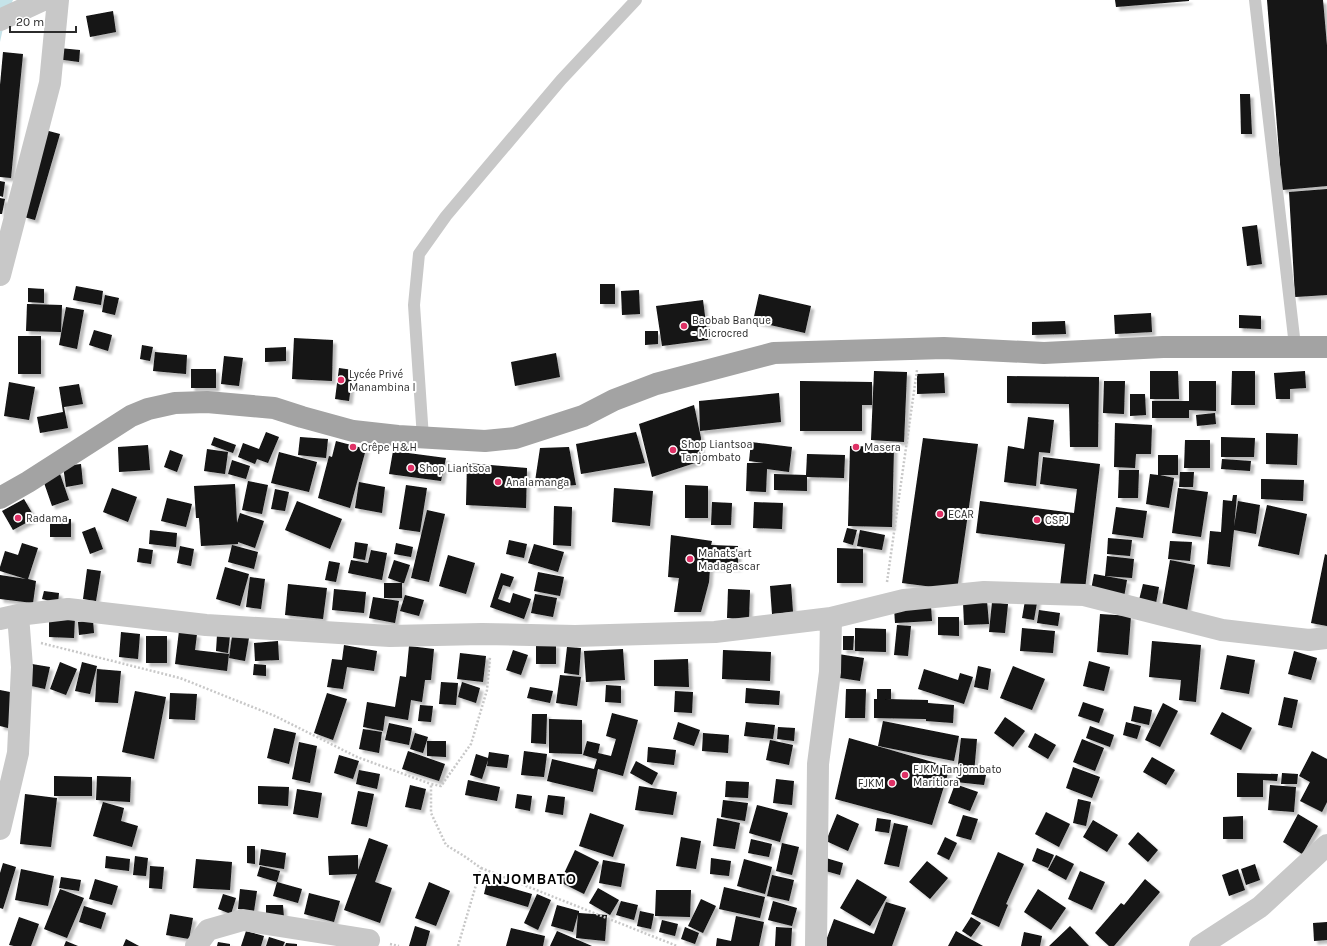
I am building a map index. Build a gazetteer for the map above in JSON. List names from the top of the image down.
{
  "districts": ["TANJOMBATO"],
  "places": [
    "Baobab Banque - Microcred",
    "Lycée Privé Manambina I",
    "Crêpe H&H",
    "Masera",
    "Shop Liantsoa Tanjombato",
    "Shop Liantsoa",
    "Analamanga",
    "ECAR",
    "Radama",
    "CSPJ",
    "Mahats'art Madagascar",
    "FJKM Tanjombato Maritiora",
    "FJKM"
  ],
  "scale_bar": "20 m"
}
